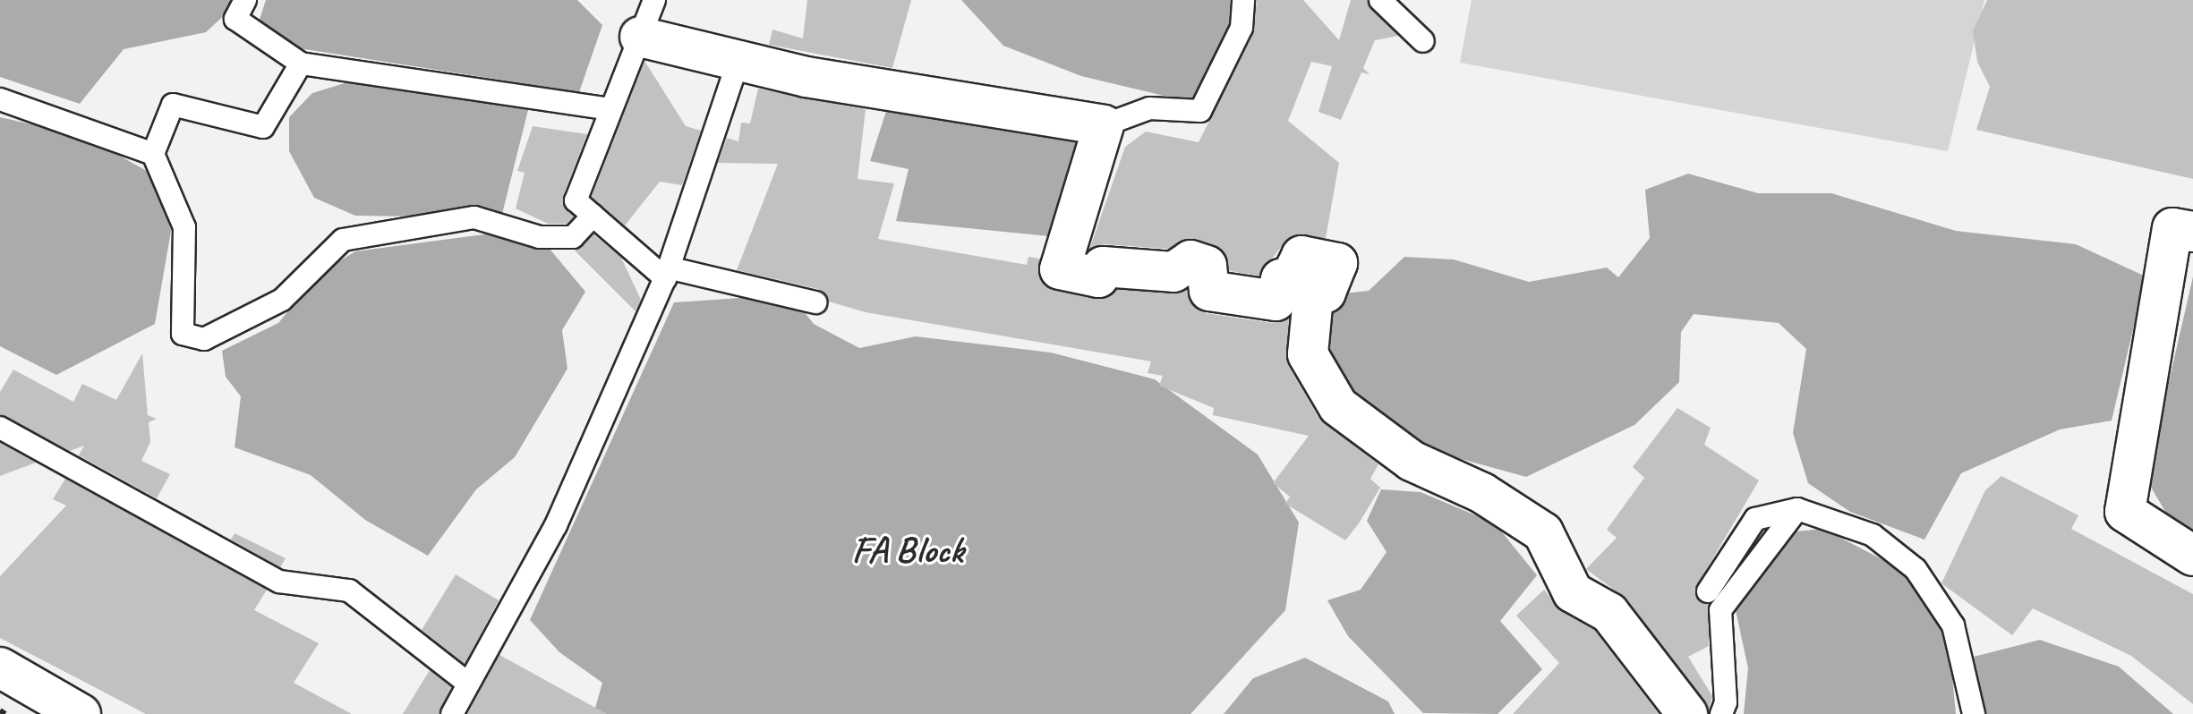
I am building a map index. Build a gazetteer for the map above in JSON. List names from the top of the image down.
{
  "districts": ["FA Block"]
}
